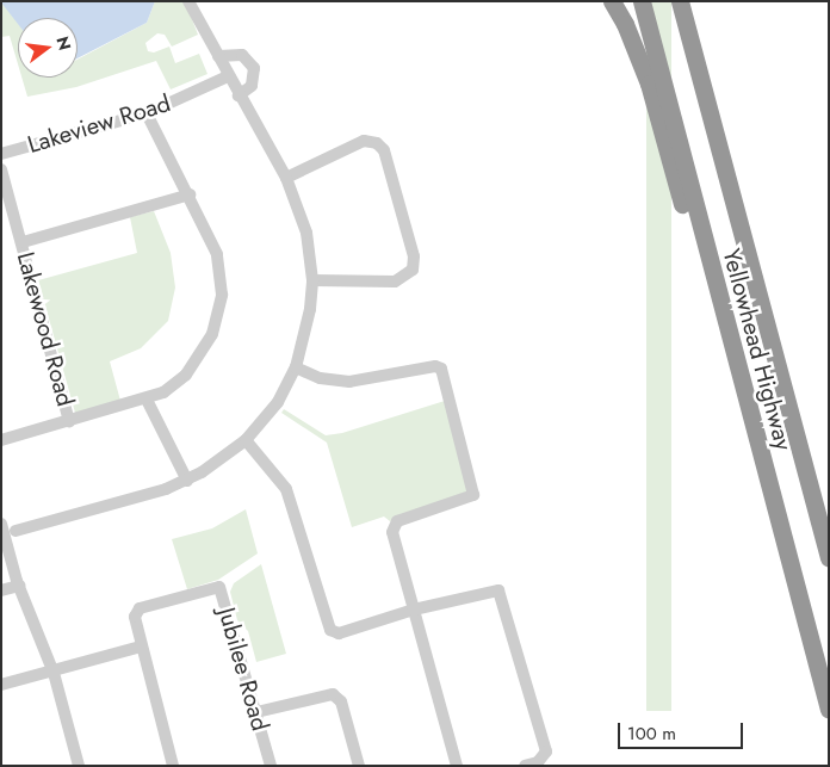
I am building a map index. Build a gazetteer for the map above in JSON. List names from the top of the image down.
{
  "streets": {
    "highway": ["Yellowhead Highway"],
    "street": ["Lakeview Road", "Lakewood Road", "Jubilee Road"]
  },
  "scale_bar": "100 m",
  "north": "right"
}
